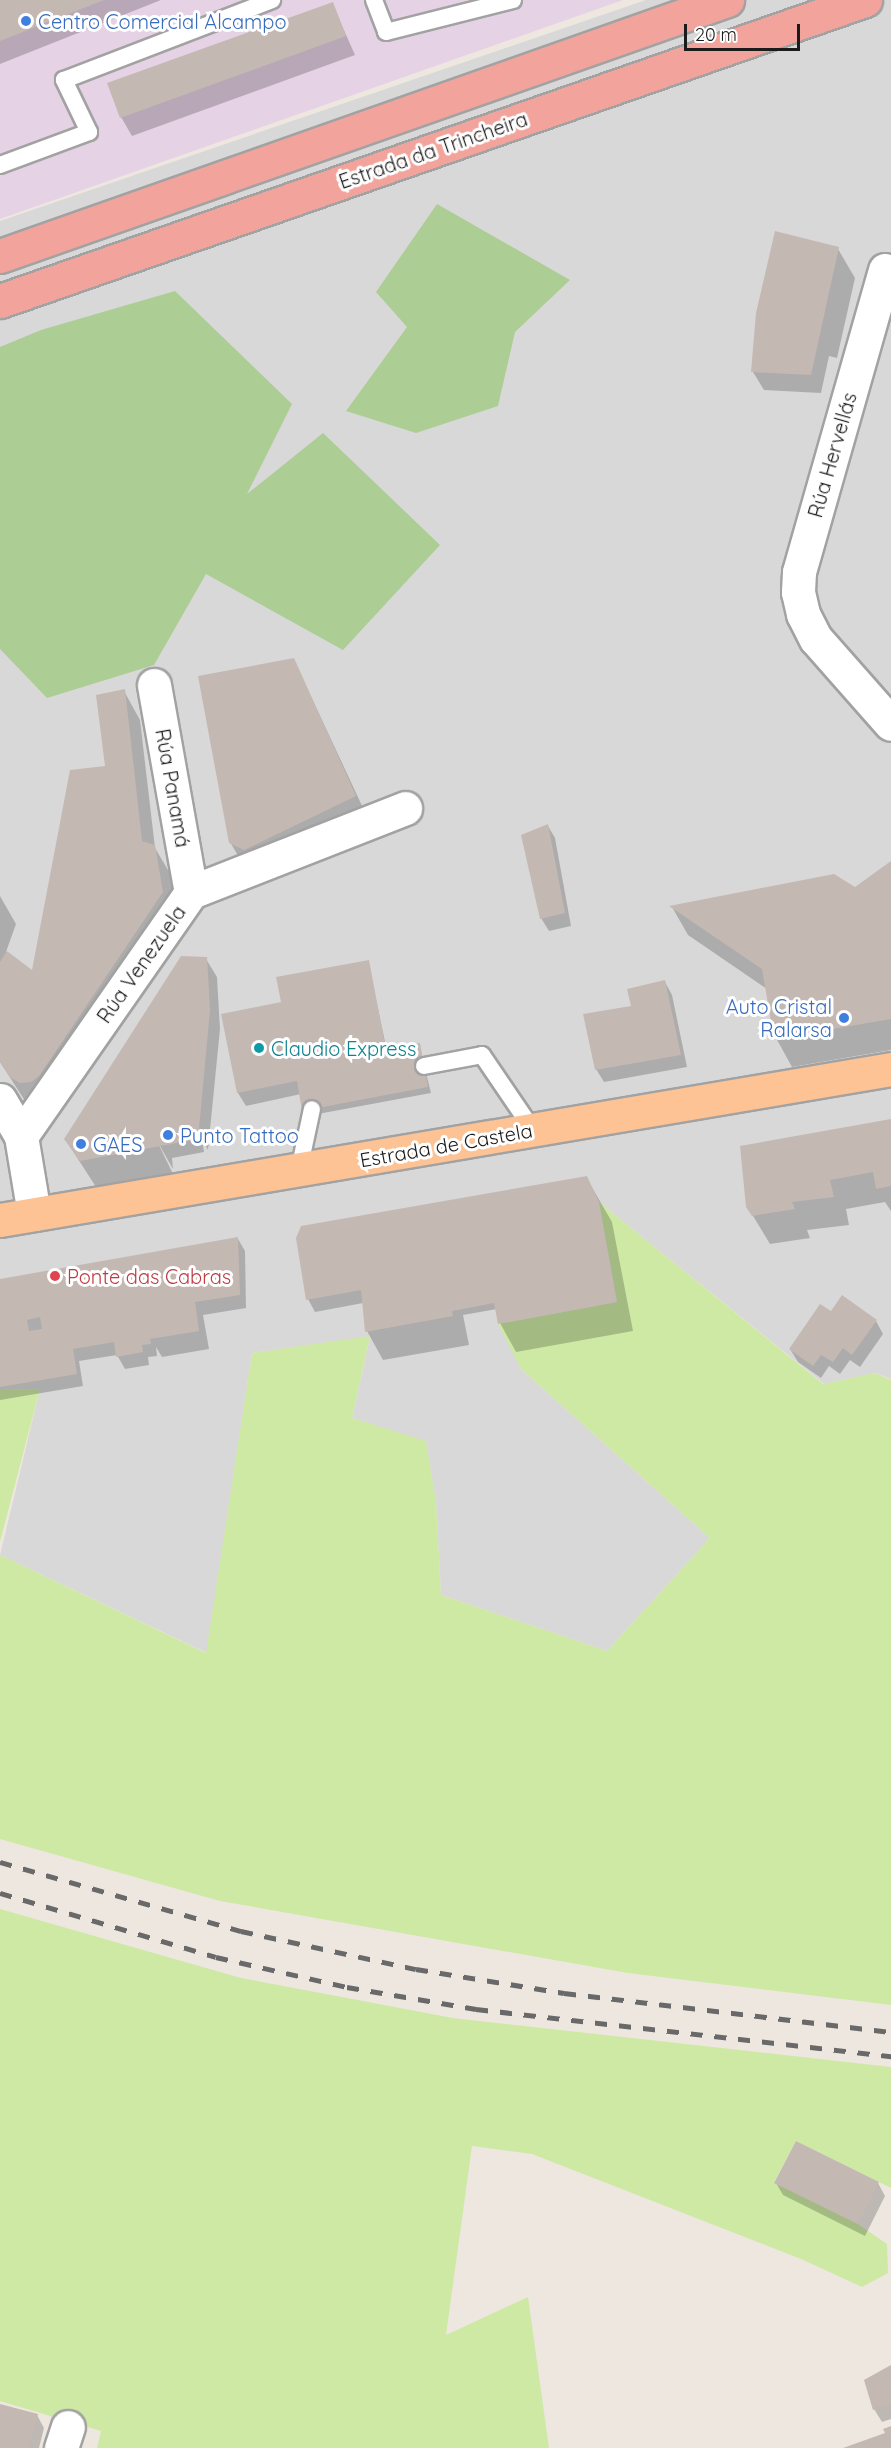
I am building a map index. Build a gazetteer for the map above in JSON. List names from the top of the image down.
{
  "streets": {
    "highway": ["Estrada da Trincheira"],
    "main road": ["Estrada de Castela"],
    "street": ["Rúa Hervellás", "Rúa Panamá", "Rúa Venezuela"]
  },
  "crossings": [
    ["Rúa Panamá", "Rúa Venezuela"]
  ],
  "places": [
    "Centro Comercial Alcampo",
    "Auto Cristal Ralarsa",
    "Claudio Express",
    "Punto Tattoo",
    "GAES",
    "Ponte das Cabras"
  ],
  "scale_bar": "20 m"
}
